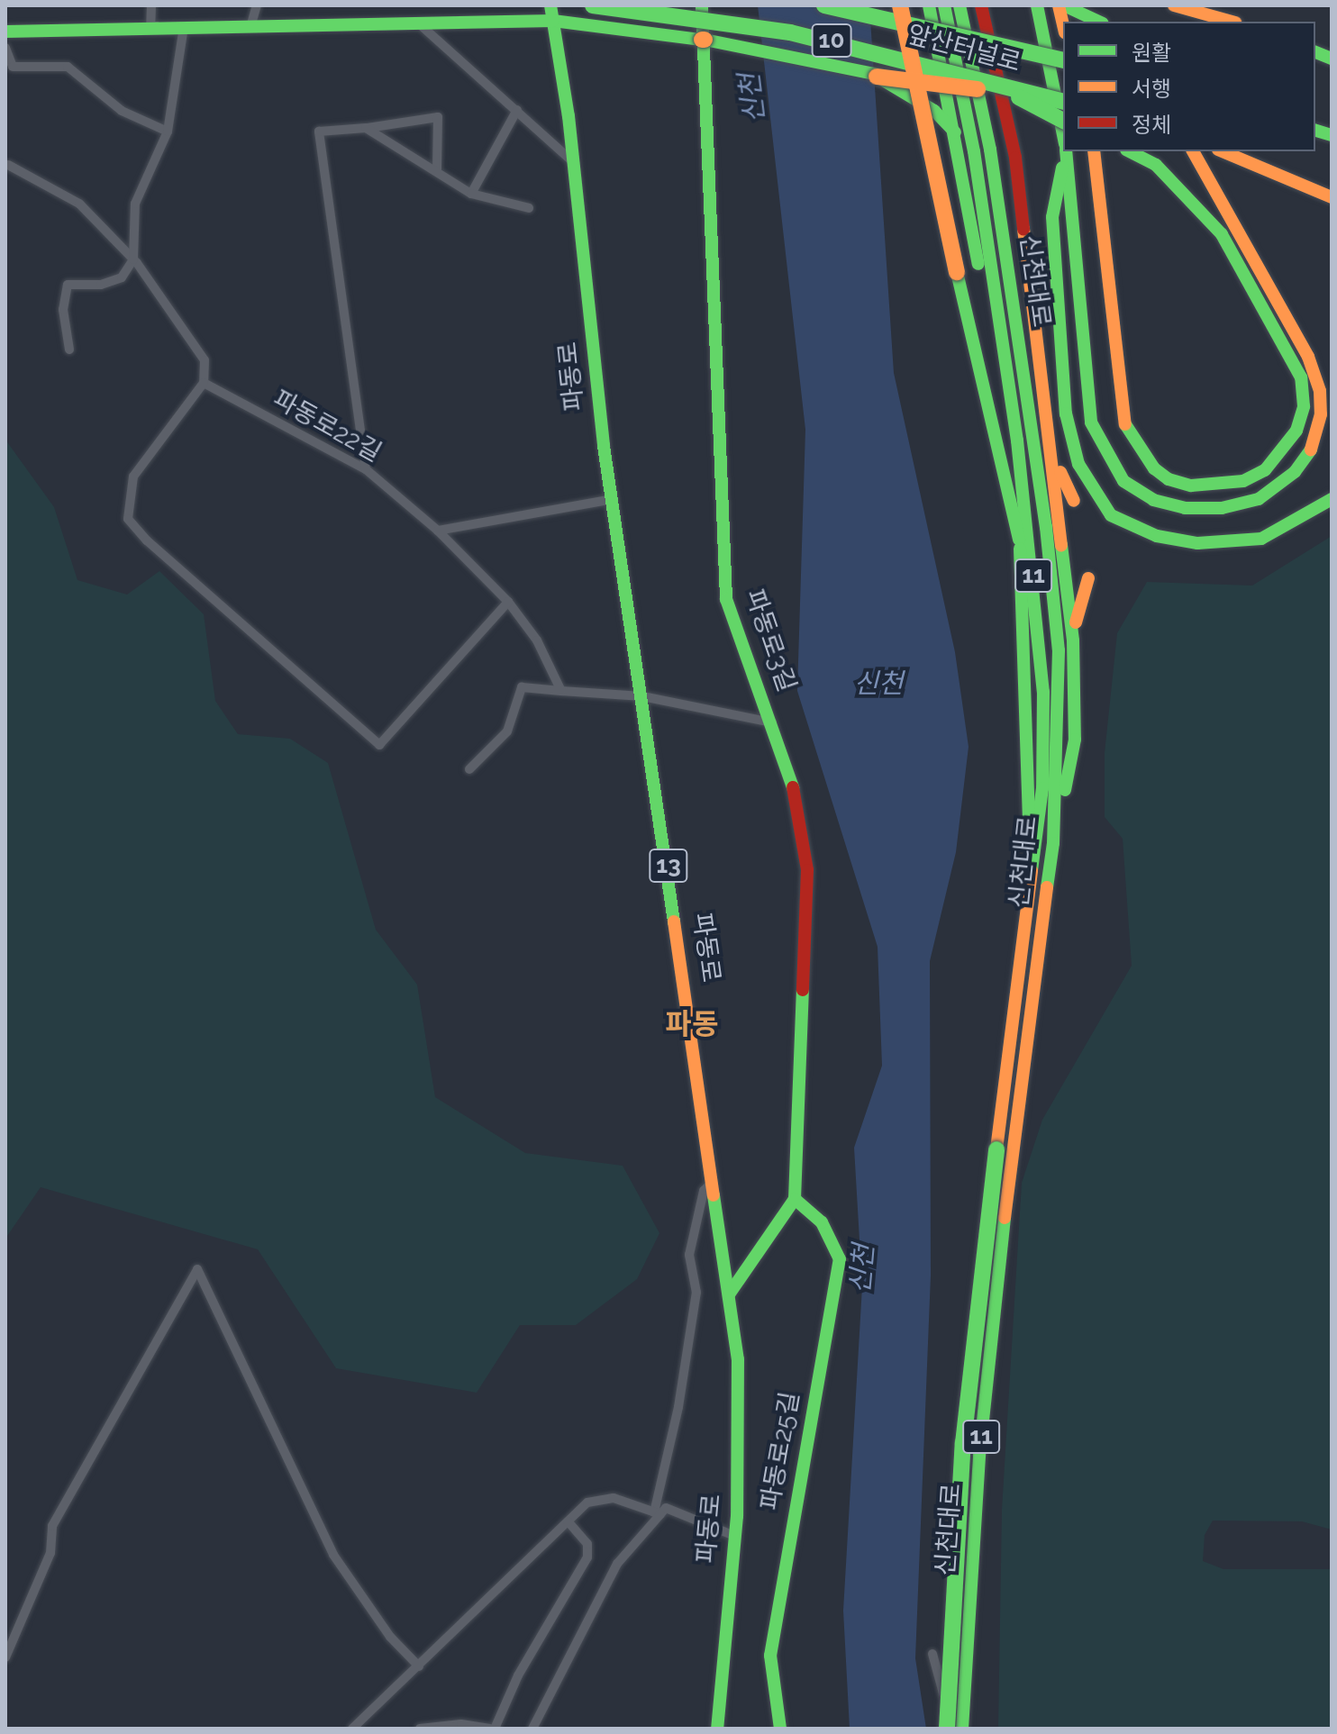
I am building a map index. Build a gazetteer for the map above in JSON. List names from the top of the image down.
{
  "streets": {
    "main road": [
      "10",
      "앞산터널로",
      "신천대로",
      "파동로",
      "11",
      "파동로3길",
      "13",
      "파동로25길"
    ],
    "street": ["파동로22길"]
  },
  "crossings": [
    ["앞산터널로", "신천대로"],
    ["신천대로", "11"],
    ["파동로3길", "파동로25길"]
  ],
  "districts": ["파동"],
  "water": ["신천"],
  "legend": ["원활", "서행", "정체"]
}
